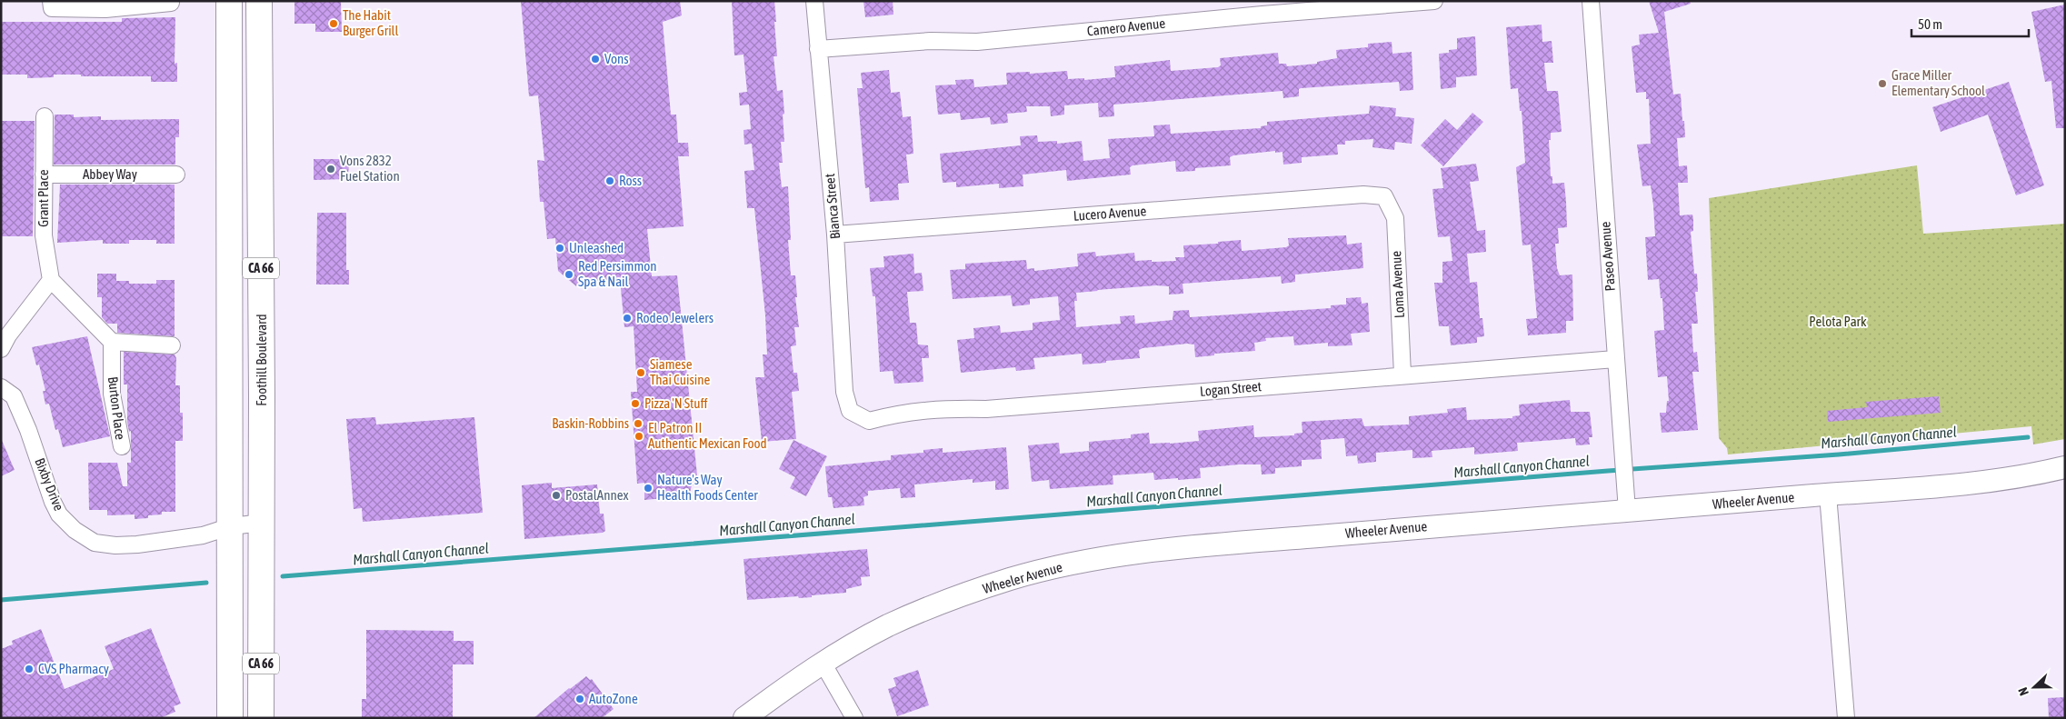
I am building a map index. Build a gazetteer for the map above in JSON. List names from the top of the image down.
{
  "streets": {
    "main road": ["CA 66", "Foothill Boulevard", "Wheeler Avenue"],
    "street": [
      "Camero Avenue",
      "Abbey Way",
      "Grant Place",
      "Bianca Street",
      "Lucero Avenue",
      "Paseo Avenue",
      "Loma Avenue",
      "Logan Street",
      "Burton Place",
      "Bixby Drive"
    ]
  },
  "crossings": [
    ["Camero Avenue", "Bianca Street"],
    ["Abbey Way", "Grant Place"],
    ["Bianca Street", "Lucero Avenue"],
    ["Bianca Street", "Logan Street"],
    ["Lucero Avenue", "Loma Avenue"],
    ["Paseo Avenue", "Logan Street"],
    ["Paseo Avenue", "Wheeler Avenue"],
    ["CA 66", "Bixby Drive"],
    ["Loma Avenue", "Logan Street"],
    ["Foothill Boulevard", "Bixby Drive"]
  ],
  "water": ["Marshall Canyon Channel"],
  "parks": ["Pelota Park"],
  "places": [
    "The Habit Burger Grill",
    "Vons",
    "Grace Miller Elementary School",
    "Vons 2832 Fuel Station",
    "Ross",
    "Unleashed",
    "Red Persimmon Spa & Nail",
    "Rodeo Jewelers",
    "Siamese Thai Cuisine",
    "Pizza 'N Stuff",
    "Baskin-Robbins",
    "El Patron II Authentic Mexican Food",
    "Nature's Way Health Foods Center",
    "PostalAnnex",
    "CVS Pharmacy",
    "AutoZone"
  ],
  "scale_bar": "50 m",
  "north": "left"
}
